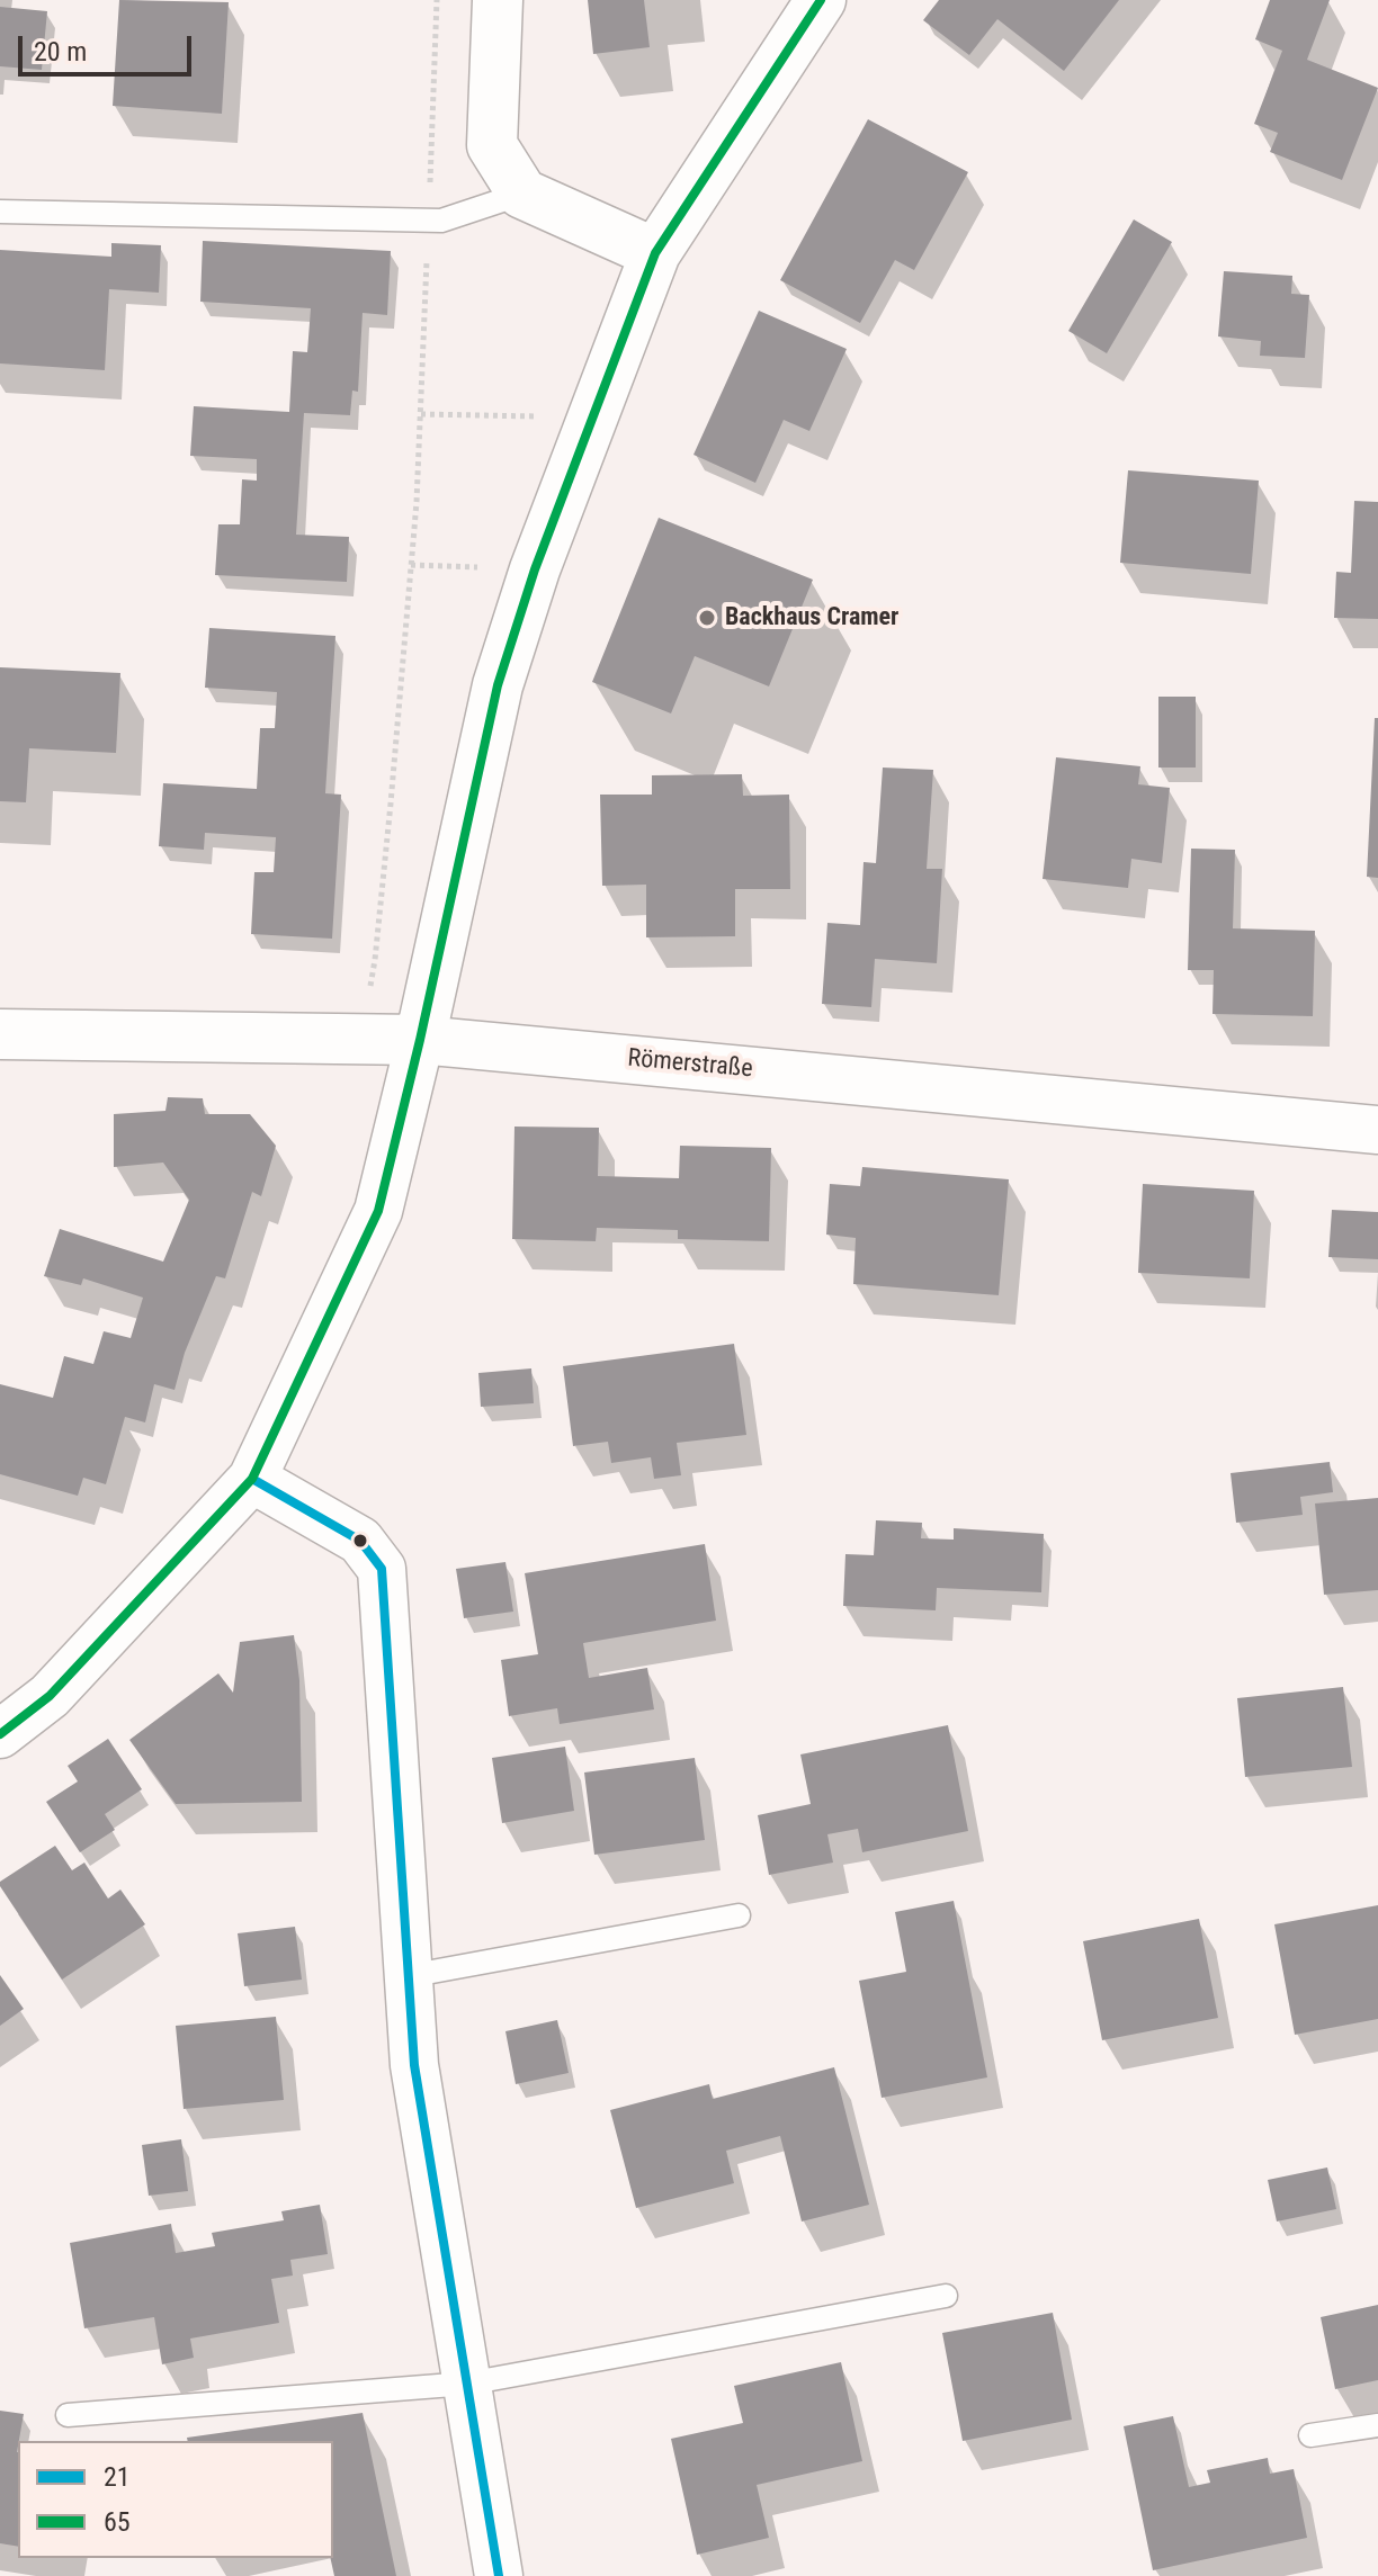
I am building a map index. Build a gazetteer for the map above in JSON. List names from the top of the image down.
{
  "streets": {
    "street": ["Römerstraße"]
  },
  "places": ["Backhaus Cramer"],
  "lines": ["transit line 65", "transit line 21"],
  "legend": ["21", "65"],
  "scale_bar": "20 m"
}
